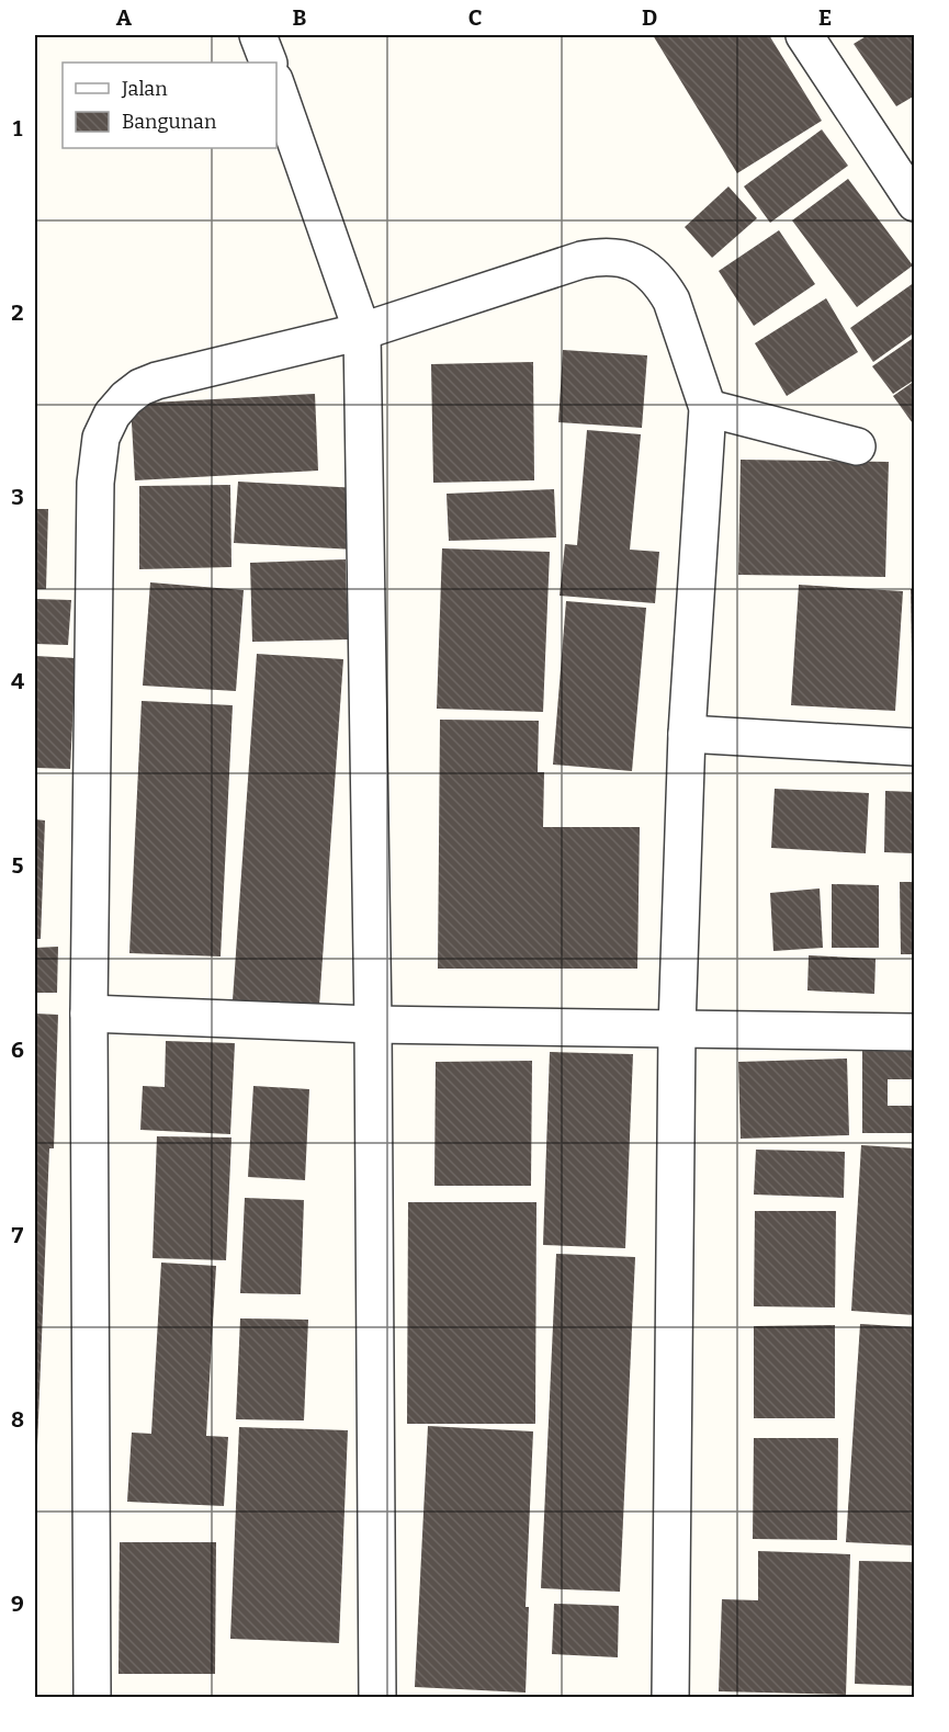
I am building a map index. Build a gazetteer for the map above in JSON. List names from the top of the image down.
{
  "legend": ["Jalan", "Bangunan"],
  "grid": {
    "columns": [
      "A",
      "B",
      "C",
      "D",
      "E"
    ],
    "rows": [
      "1",
      "2",
      "3",
      "4",
      "5",
      "6",
      "7",
      "8",
      "9"
    ]
  }
}
